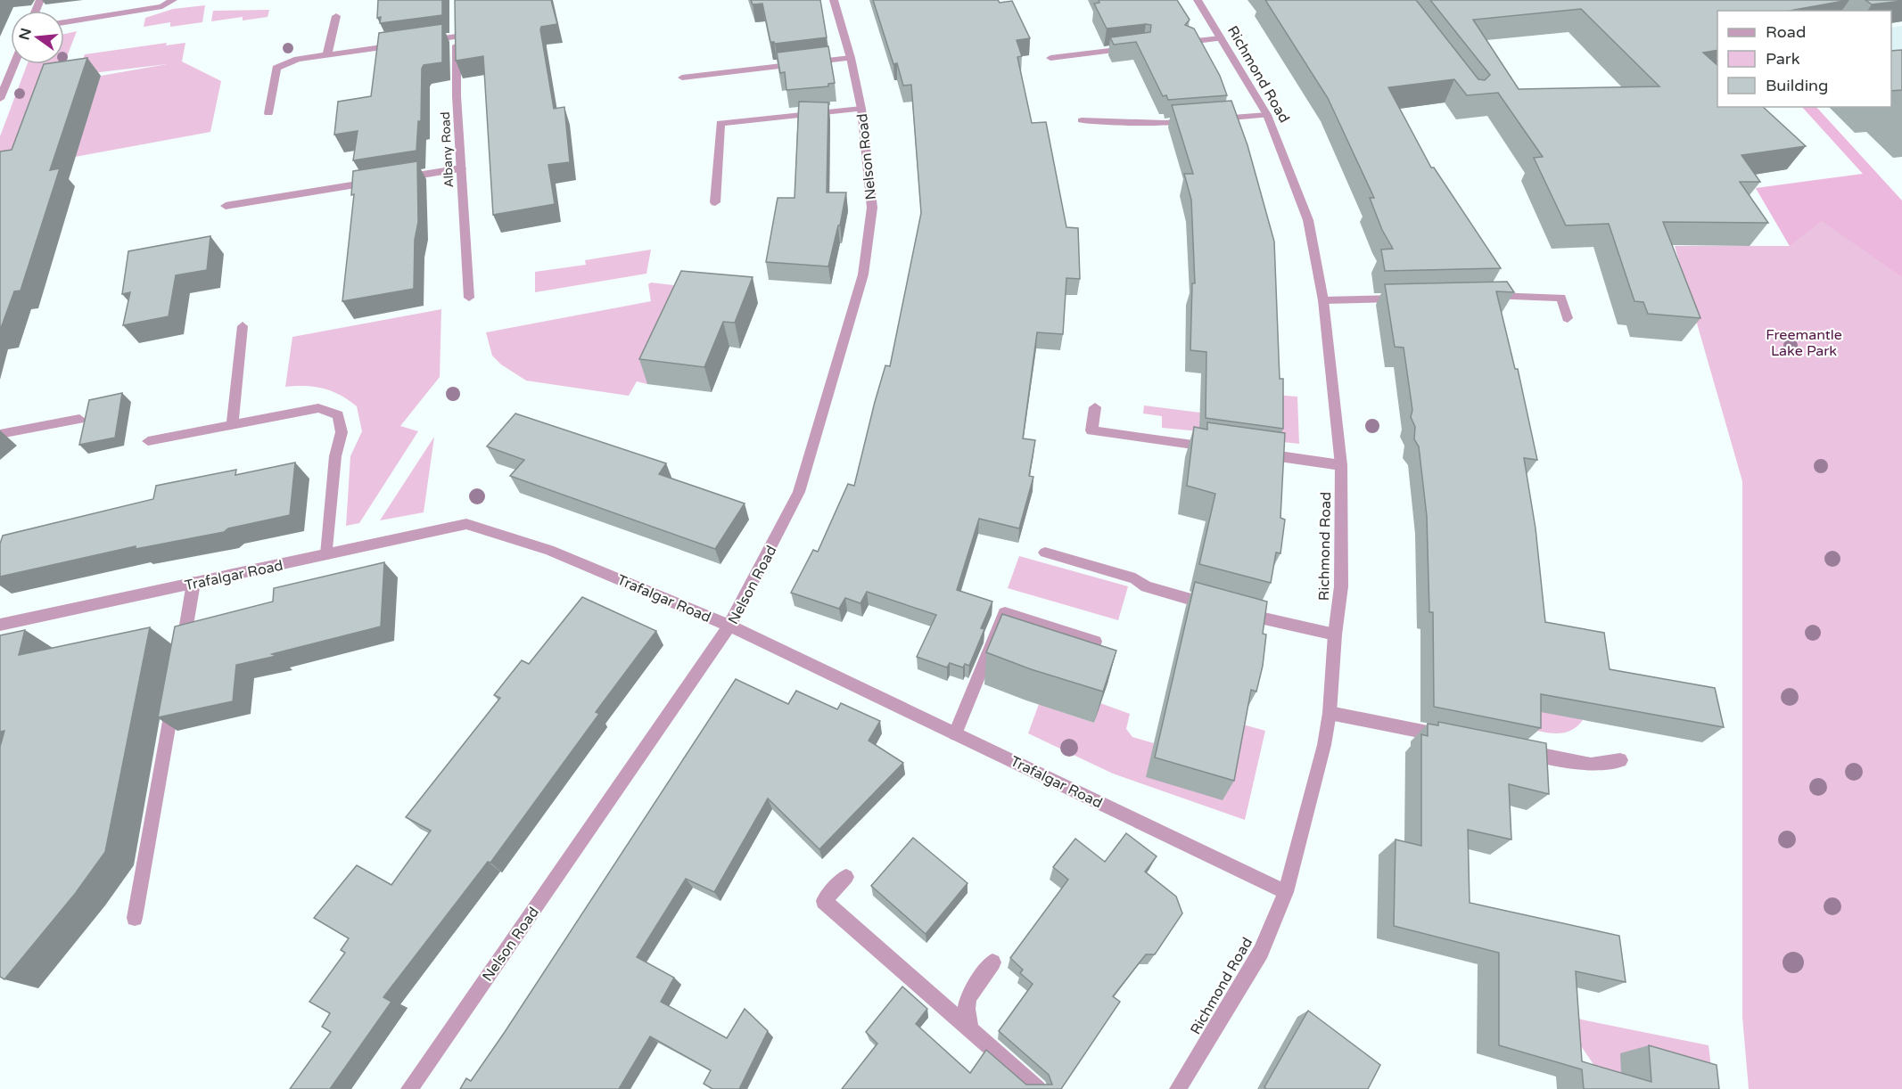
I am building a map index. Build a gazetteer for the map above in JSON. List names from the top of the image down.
{
  "streets": {
    "street": [
      "Richmond Road",
      "Albany Road",
      "Nelson Road",
      "Trafalgar Road"
    ]
  },
  "crossings": [
    ["Richmond Road", "Trafalgar Road"],
    ["Nelson Road", "Trafalgar Road"]
  ],
  "parks": ["Freemantle Lake Park"],
  "legend": ["Road", "Park", "Building"],
  "north": "left"
}
